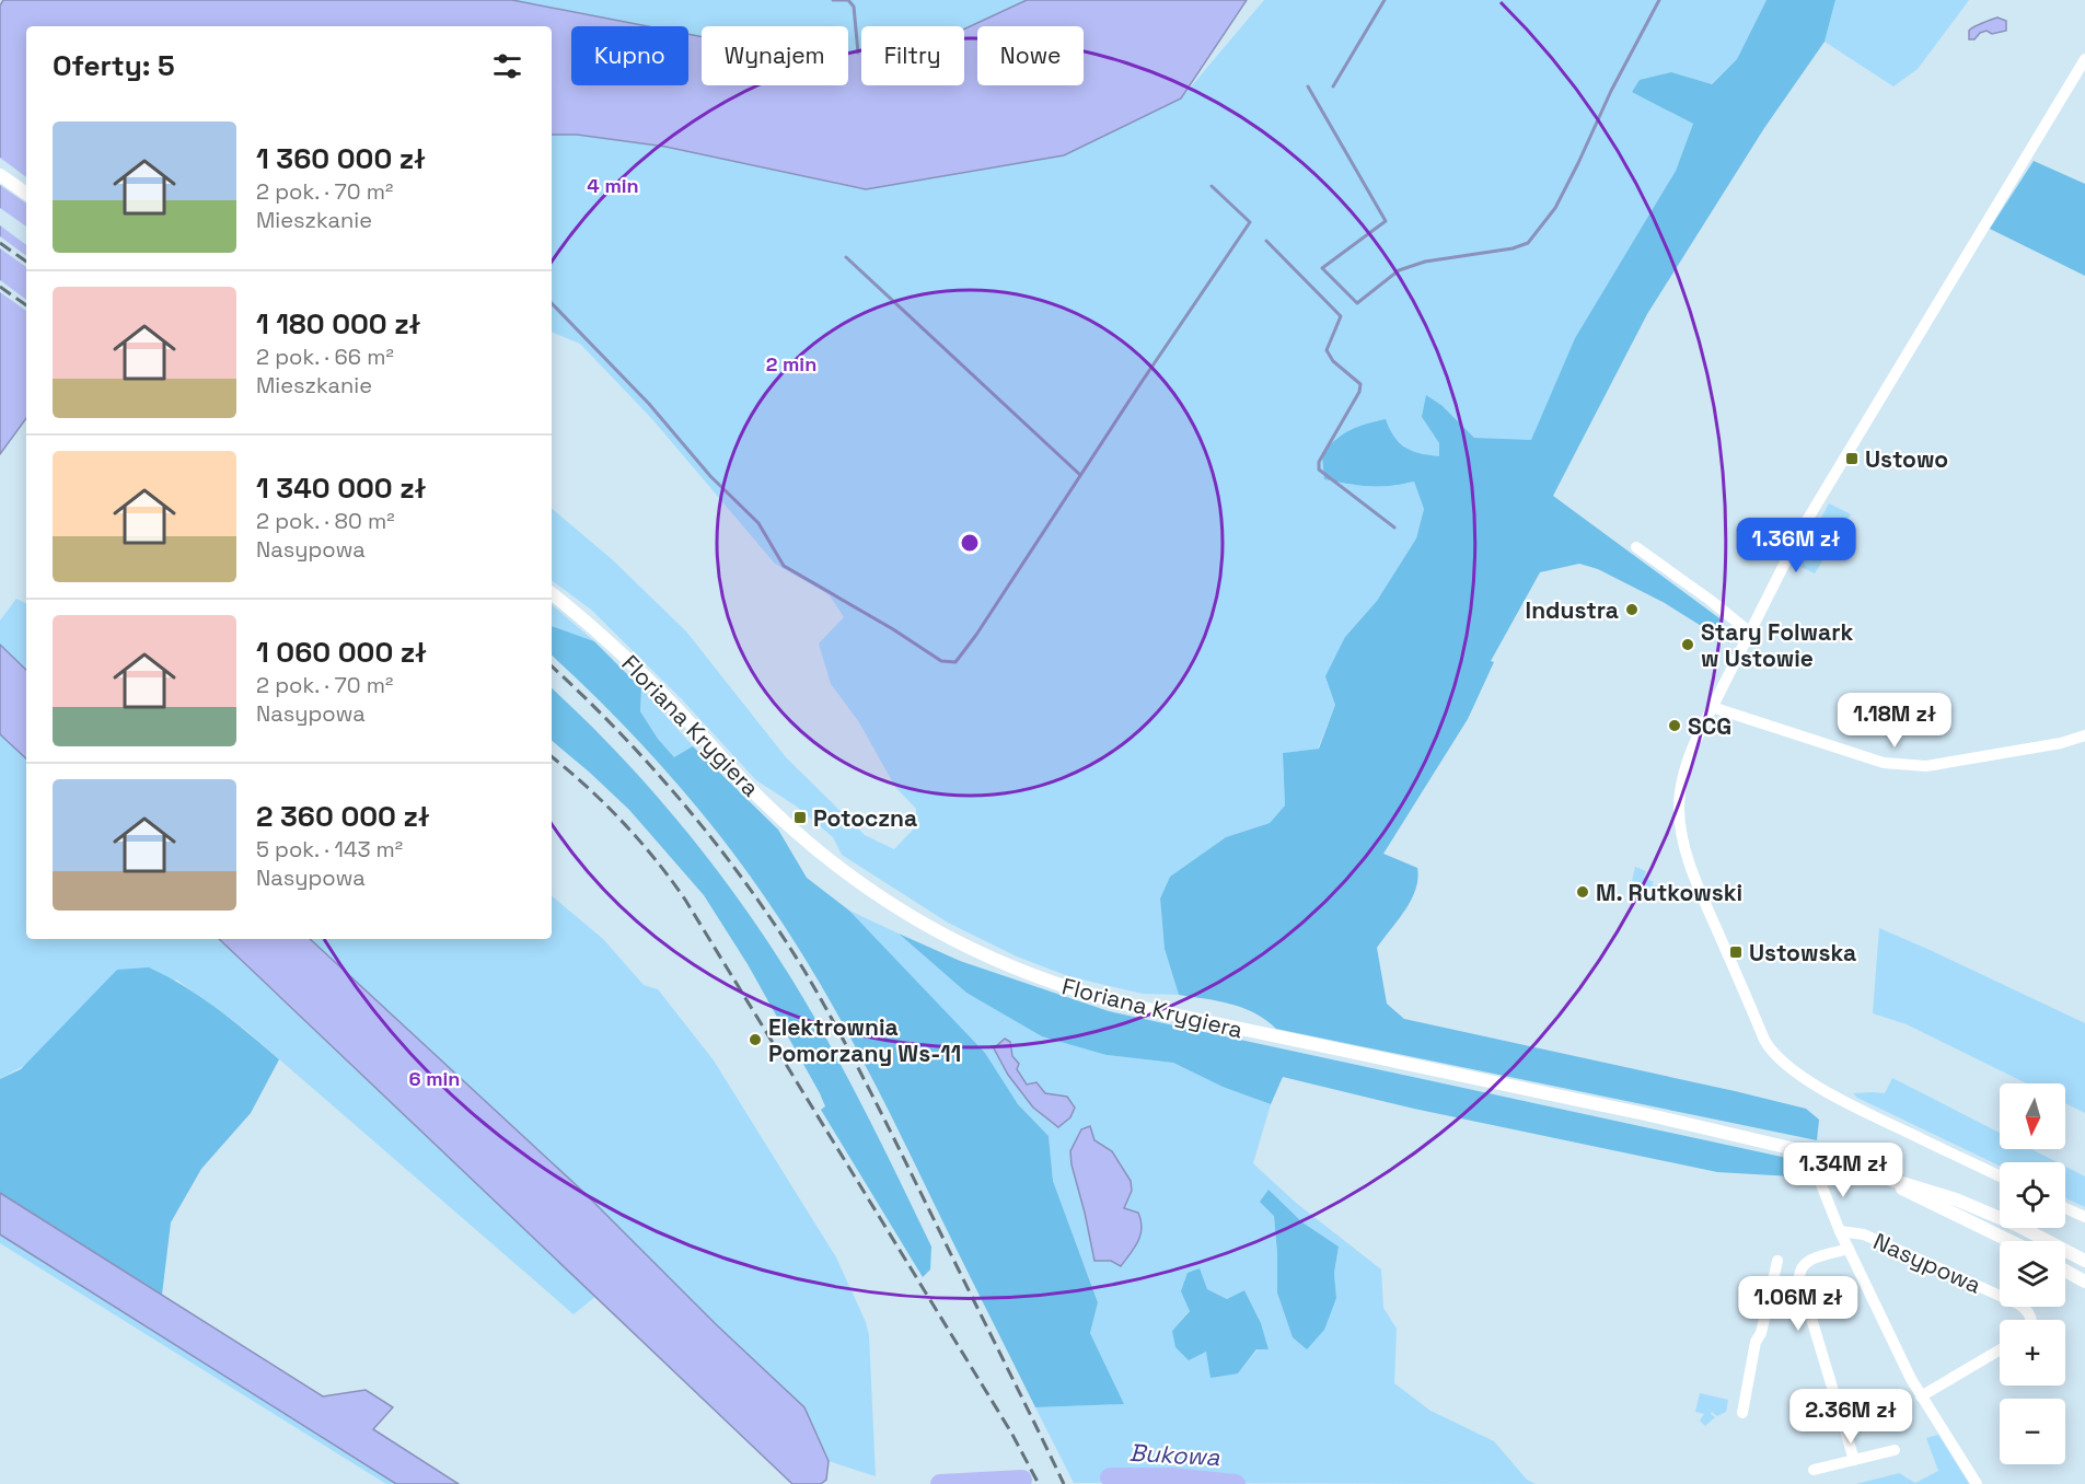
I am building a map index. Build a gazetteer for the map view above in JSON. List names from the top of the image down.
{
  "streets": {
    "main road": ["Floriana Krygiera"],
    "street": ["Nasypowa"]
  },
  "water": ["Bukowa"],
  "places": {
    "transit": ["Ustowo", "Potoczna", "Ustowska"],
    "other": [
      "Industra",
      "Stary Folwark w Ustowie",
      "SCG",
      "M. Rutkowski",
      "Elektrownia Pomorzany Ws-11"
    ]
  },
  "north": "bottom",
  "page": {
    "chip": [
      "Kupno",
      "Wynajem",
      "Filtry",
      "Nowe"
    ],
    "heading": "Oferty: 5",
    "list": [
      {
        "name": "1 360 000 zł",
        "note": "2 pok. · 70 m² · Mieszkanie"
      },
      {
        "name": "1 180 000 zł",
        "note": "2 pok. · 66 m² · Mieszkanie"
      },
      {
        "name": "1 340 000 zł",
        "note": "2 pok. · 80 m² · Nasypowa"
      },
      {
        "name": "1 060 000 zł",
        "note": "2 pok. · 70 m² · Nasypowa"
      },
      {
        "name": "2 360 000 zł",
        "note": "5 pok. · 143 m² · Nasypowa"
      }
    ],
    "price": [
      "1.36M zł",
      "1.18M zł",
      "1.34M zł",
      "1.06M zł",
      "2.36M zł"
    ],
    "map_buttons": ["+", "−"]
  },
  "rings": ["4 min", "2 min", "6 min"]
}
